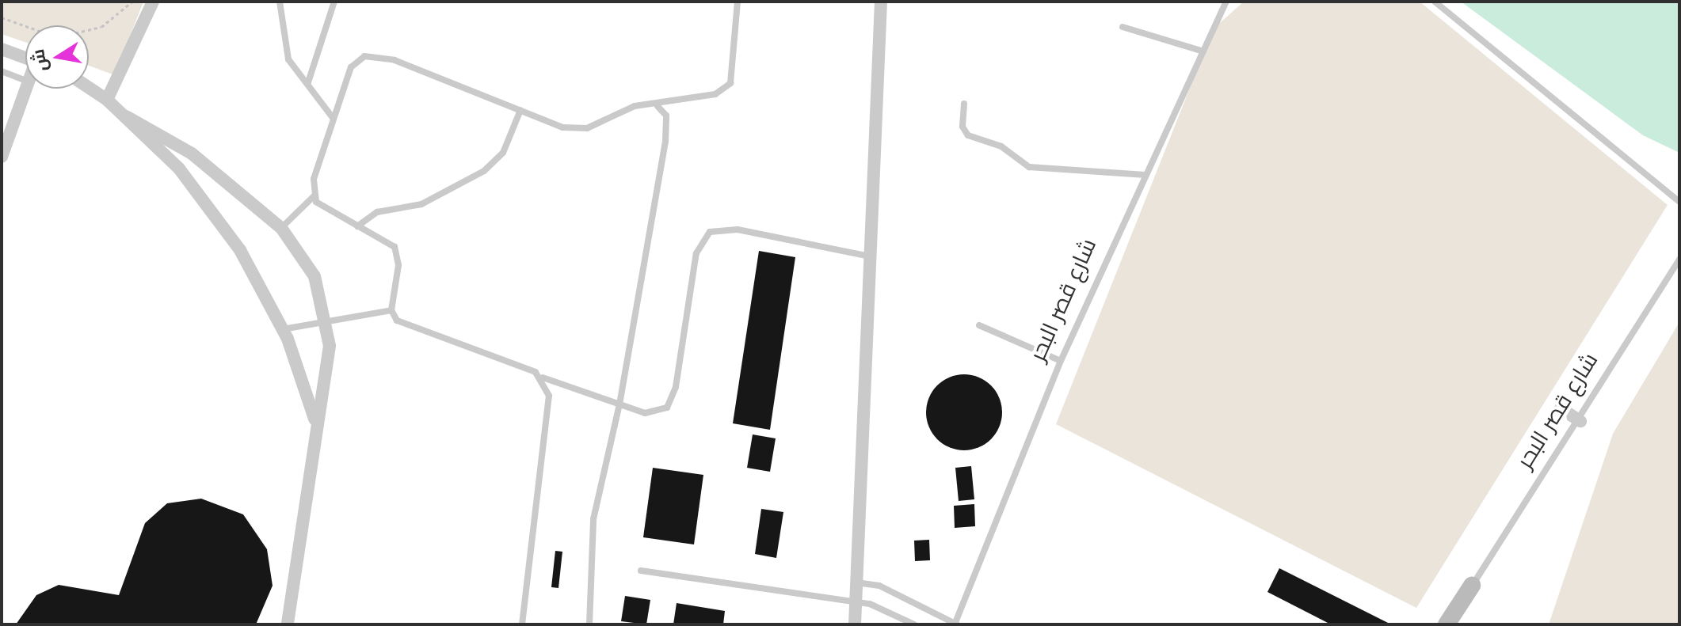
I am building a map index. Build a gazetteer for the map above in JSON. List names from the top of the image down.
{
  "streets": {
    "street": ["شارع قصر البحر"]
  },
  "north": "left"
}
